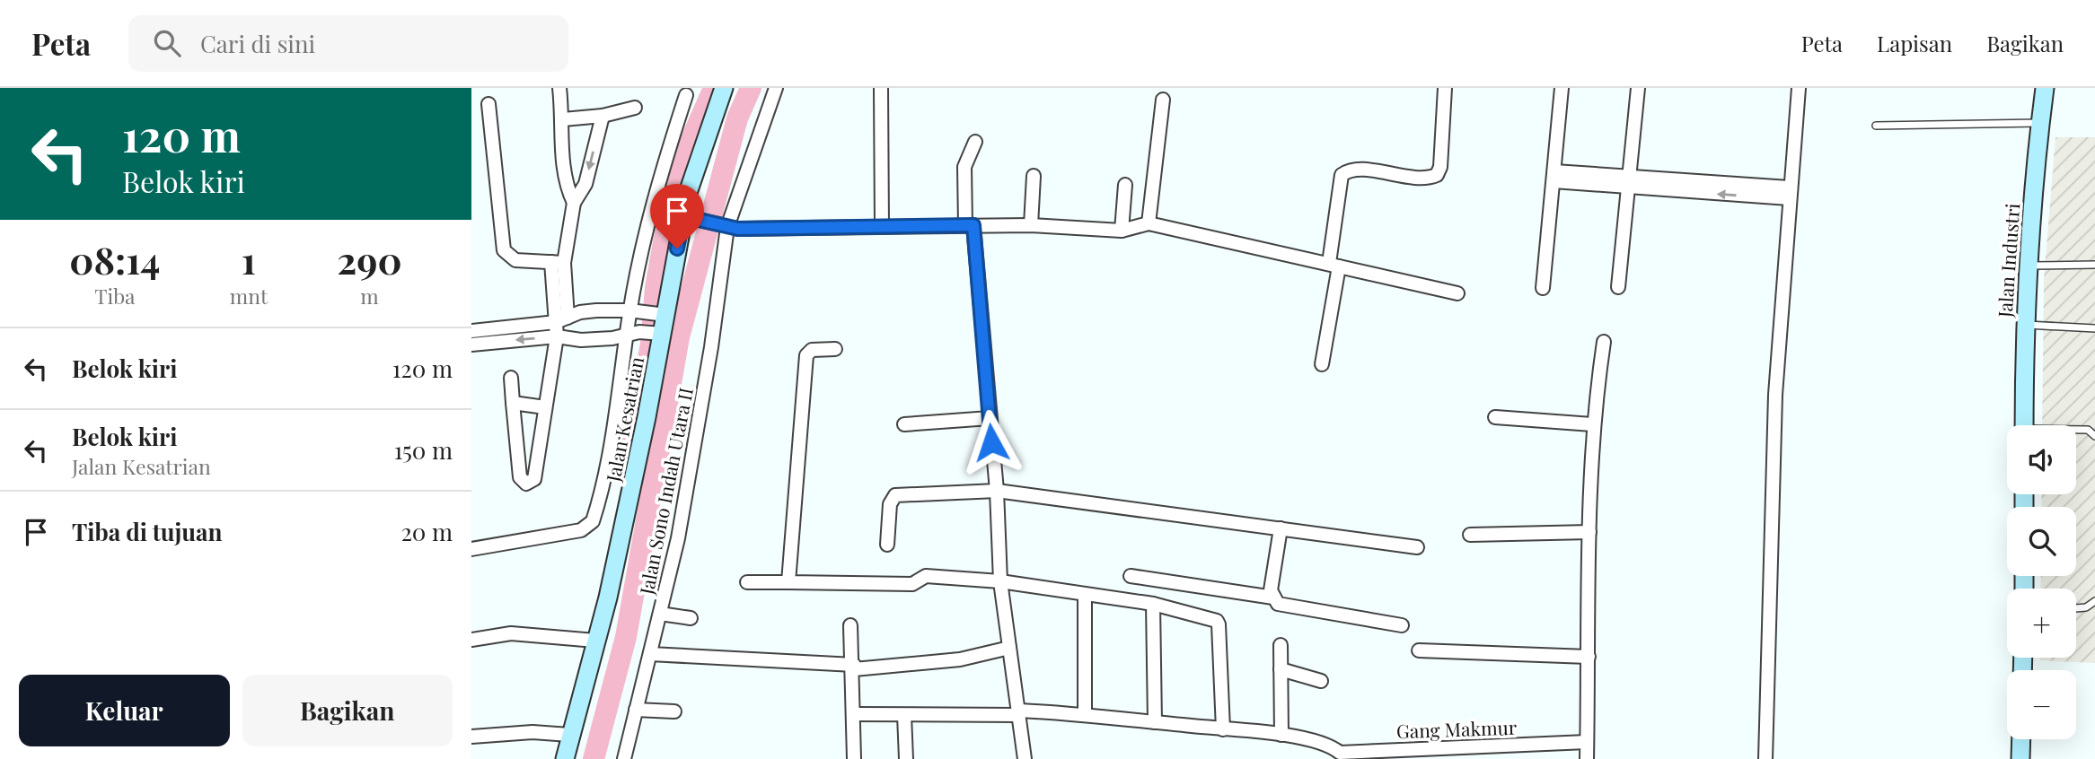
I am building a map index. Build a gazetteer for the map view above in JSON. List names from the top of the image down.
{
  "streets": {
    "street": [
      "Jalan Industri",
      "Jalan Kesatrian",
      "Jalan Sono Indah Utara II",
      "Gang Makmur"
    ]
  },
  "page": {
    "header": "Peta",
    "search": "Cari di sini",
    "nav": ["Peta", "Lapisan", "Bagikan"],
    "turn": ["120 m", "Belok kiri"],
    "eta": [
      "08:14",
      "Tiba",
      "1",
      "mnt",
      "290",
      "m"
    ],
    "list": [
      {
        "name": "Belok kiri",
        "value": "120 m"
      },
      {
        "name": "Belok kiri",
        "note": "Jalan Kesatrian",
        "value": "150 m"
      },
      {
        "name": "Tiba di tujuan",
        "value": "20 m"
      }
    ],
    "map_buttons": ["+", "−"],
    "buttons": ["Keluar", "Bagikan"]
  }
}
